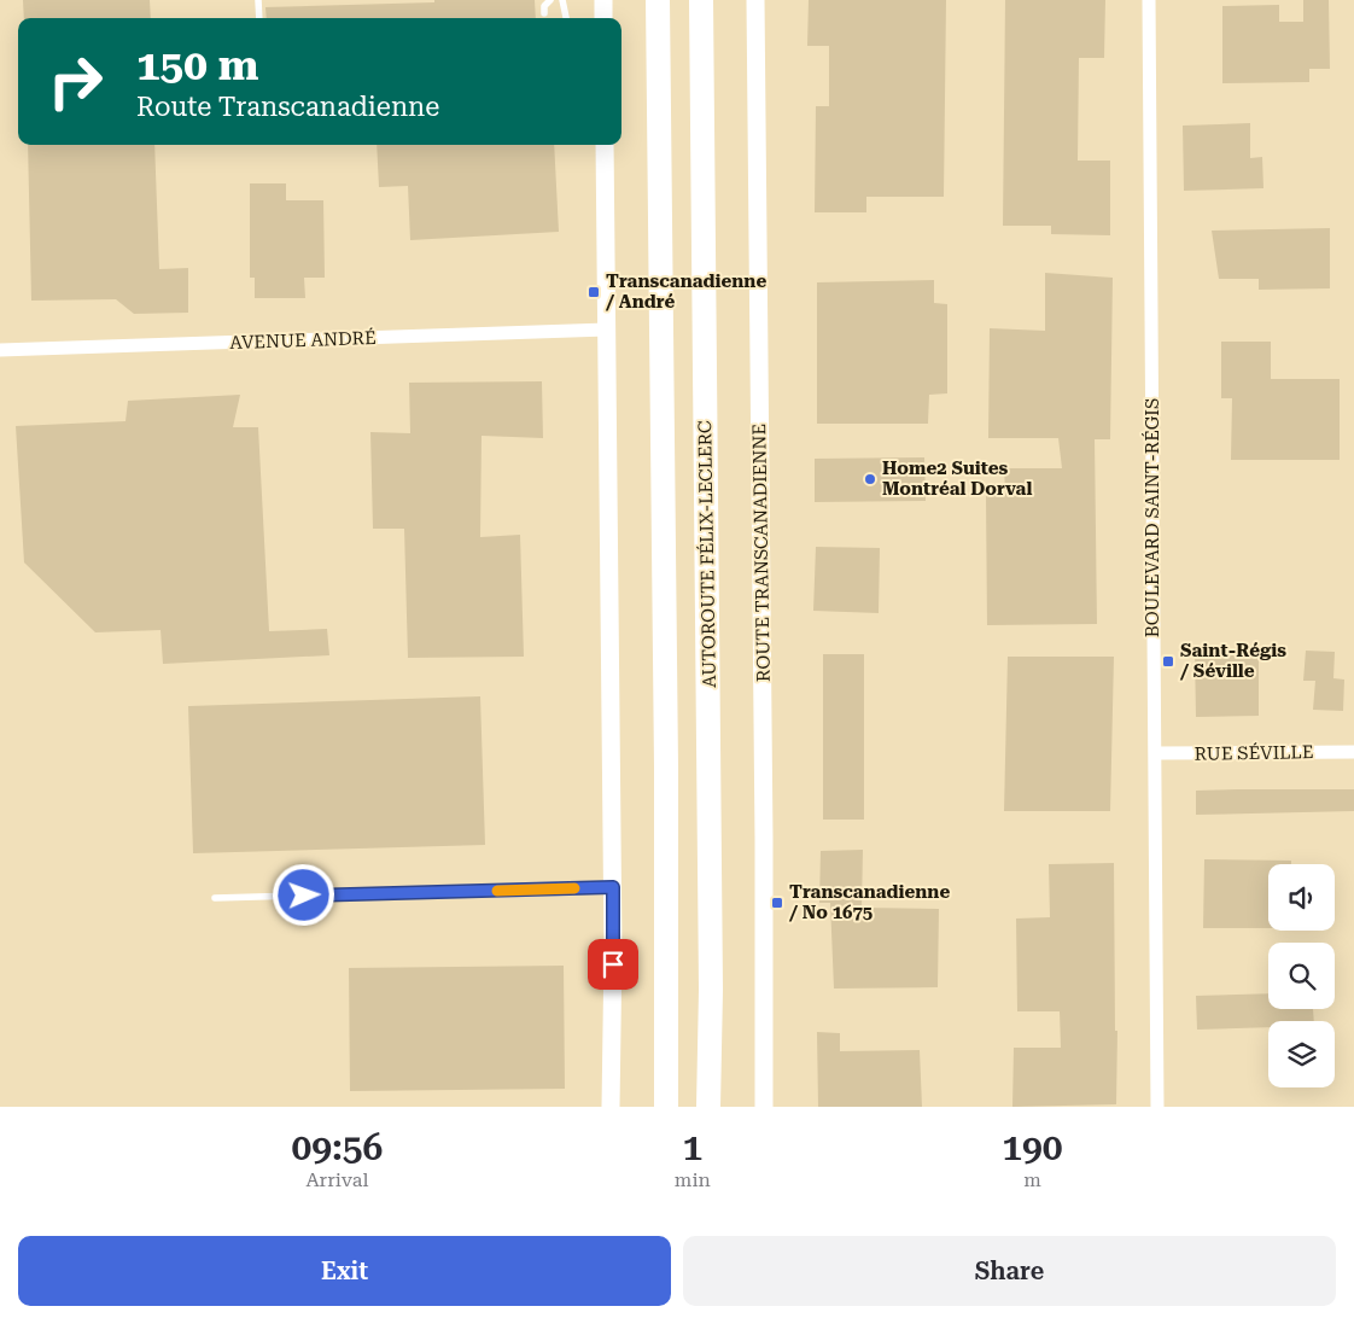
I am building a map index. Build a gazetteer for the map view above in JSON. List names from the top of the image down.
{
  "streets": {
    "highway": ["AUTOROUTE FÉLIX-LECLERC"],
    "main road": ["ROUTE TRANSCANADIENNE"],
    "street": ["AVENUE ANDRÉ", "BOULEVARD SAINT-RÉGIS", "RUE SÉVILLE"]
  },
  "crossings": [
    ["BOULEVARD SAINT-RÉGIS", "RUE SÉVILLE"]
  ],
  "places": {
    "transit": ["Transcanadienne / André", "Saint-Régis / Séville", "Transcanadienne / No 1675"],
    "other": ["Home2 Suites Montréal Dorval"]
  },
  "page": {
    "turn": ["150 m", "Route Transcanadienne"],
    "eta": [
      "09:56",
      "Arrival",
      "1",
      "min",
      "190",
      "m"
    ],
    "buttons": ["Exit", "Share"]
  }
}
